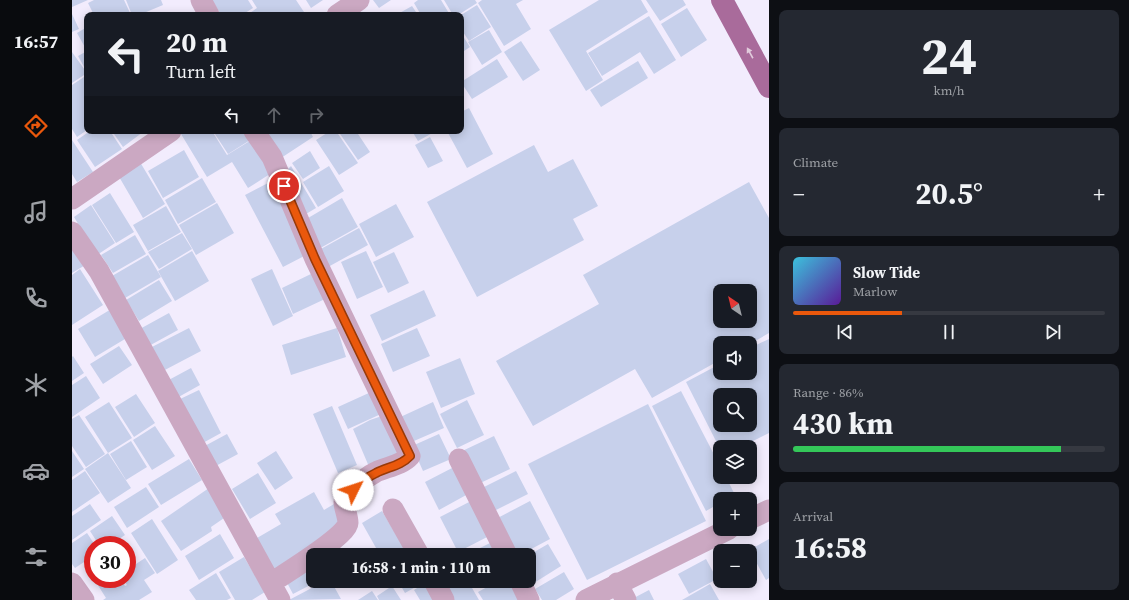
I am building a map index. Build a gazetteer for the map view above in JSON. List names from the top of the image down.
{
  "north": "top left",
  "page": {
    "tabs": "16:57",
    "tile": [
      ["24", "km/h"],
      "Climate",
      ["Range · 86%", "430 km"],
      ["Arrival", "16:58"]
    ],
    "turn": ["20 m", "Turn left"],
    "heat": ["−", "20.5°", "+"],
    "song": ["Slow Tide", "Marlow"],
    "map_buttons": ["+", "−"],
    "limit": "30",
    "trip": "16:58 · 1 min · 110 m"
  }
}
